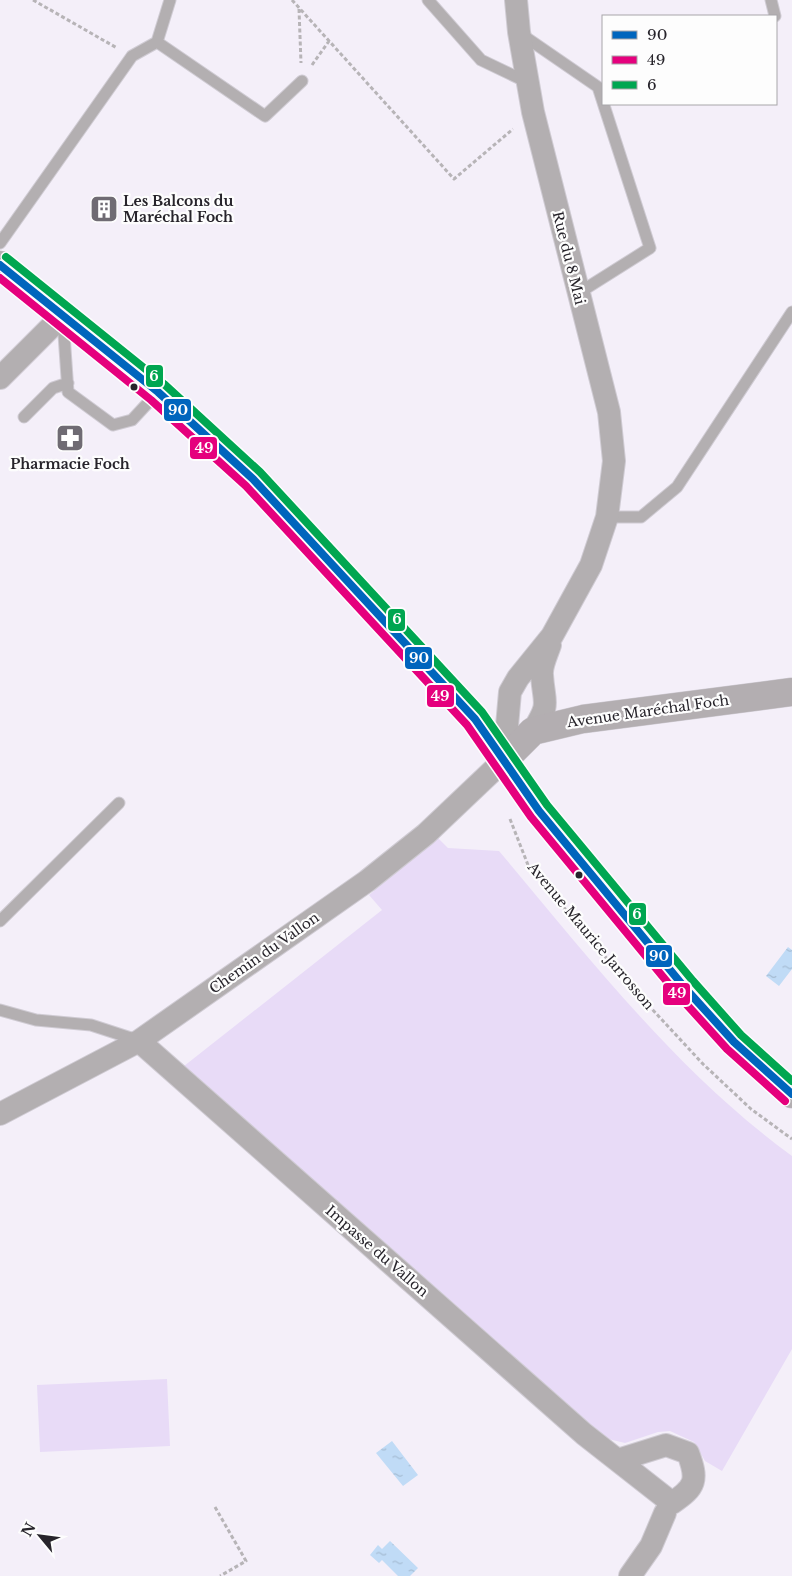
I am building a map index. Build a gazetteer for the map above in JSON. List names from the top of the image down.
{
  "streets": {
    "main road": ["Avenue Maréchal Foch"],
    "street": ["Rue du 8 Mai", "Chemin du Vallon", "Impasse du Vallon"],
    "path": ["Avenue Maurice Jarrosson"]
  },
  "crossings": [
    ["Rue du 8 Mai", "Avenue Maréchal Foch"],
    ["Rue du 8 Mai", "Chemin du Vallon"],
    ["Chemin du Vallon", "Impasse du Vallon"]
  ],
  "places": {
    "building": ["Les Balcons du Maréchal Foch"],
    "pharmacy": ["Pharmacie Foch"]
  },
  "lines": ["transit line 6", "transit line 90", "transit line 49"],
  "legend": ["90", "49", "6"],
  "north": "top left"
}
